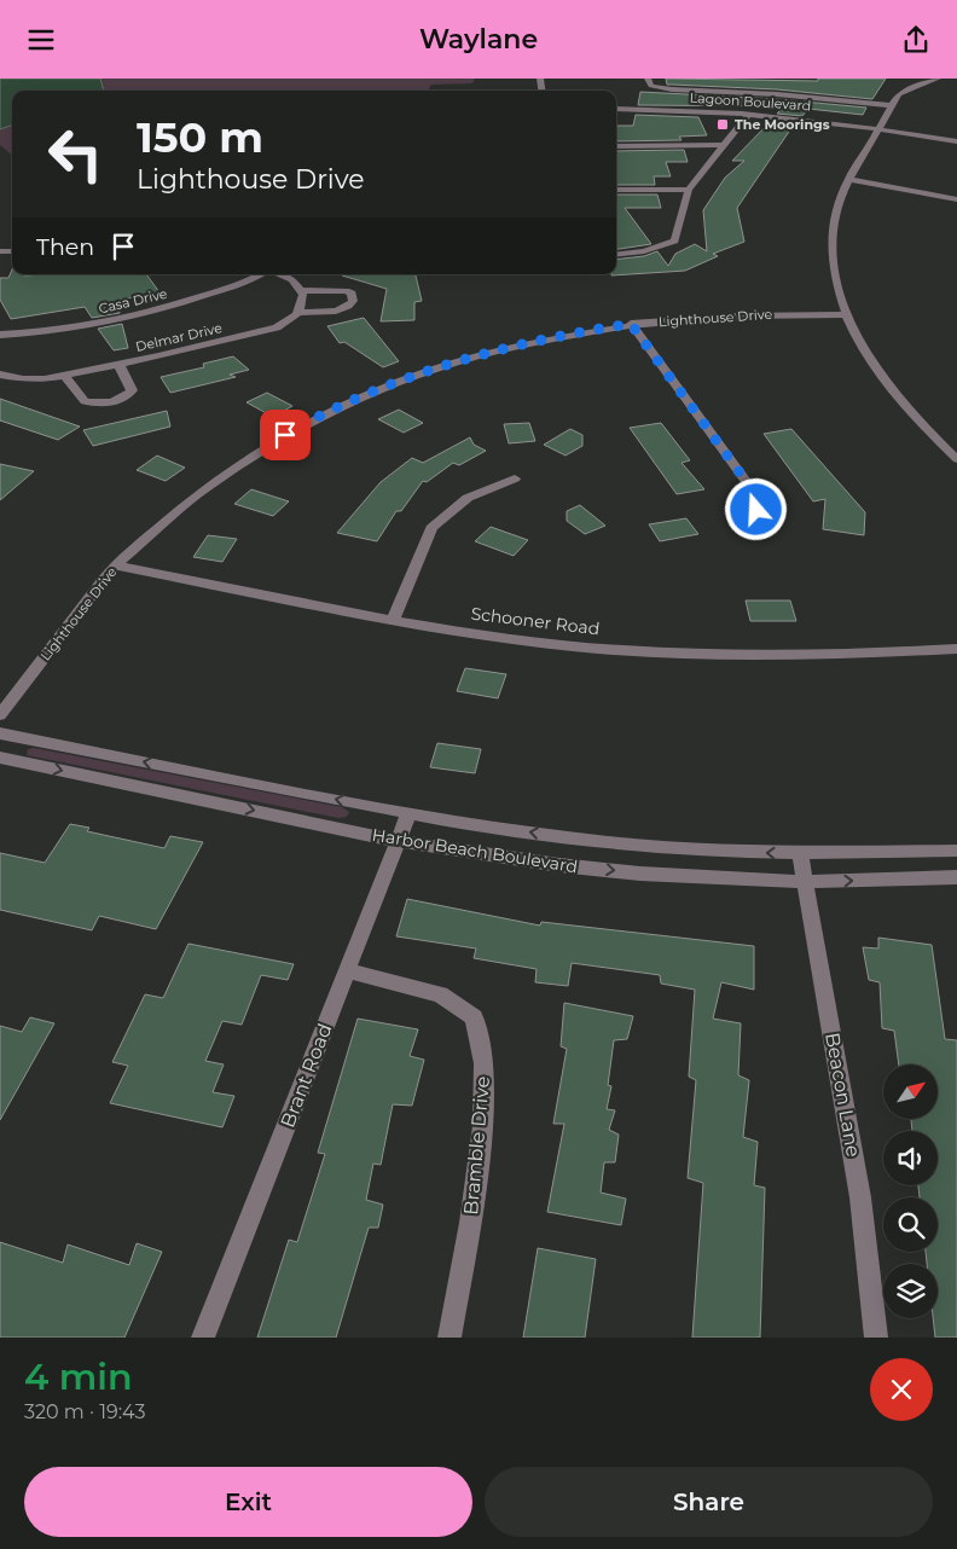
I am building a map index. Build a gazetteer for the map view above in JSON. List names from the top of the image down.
{
  "streets": {
    "street": [
      "Lagoon Boulevard",
      "Casa Drive",
      "Lighthouse Drive",
      "Delmar Drive",
      "Schooner Road",
      "Harbor Beach Boulevard",
      "Brant Road",
      "Beacon Lane",
      "Bramble Drive"
    ]
  },
  "crossings": [
    ["Lighthouse Drive", "Schooner Road"],
    ["Harbor Beach Boulevard", "Brant Road"],
    ["Harbor Beach Boulevard", "Beacon Lane"],
    ["Brant Road", "Bramble Drive"]
  ],
  "places": {
    "transit": ["The Moorings"]
  },
  "north": "top right",
  "page": {
    "header": "Waylane",
    "turn": ["150 m", "Lighthouse Drive"],
    "then": "Then",
    "heading": ["4 min", "320 m · 19:43"],
    "buttons": ["Exit", "Share"]
  }
}
